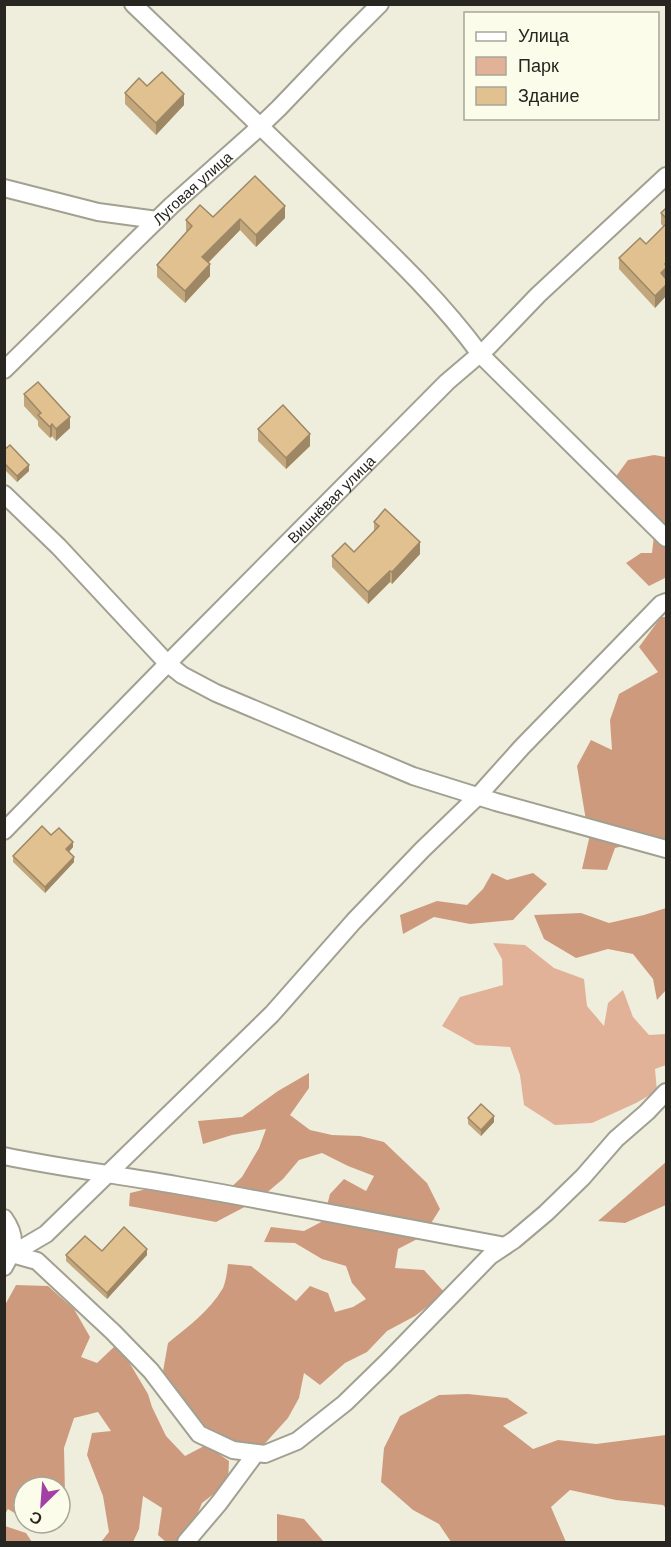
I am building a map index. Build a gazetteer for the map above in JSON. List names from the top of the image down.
{
  "streets": {
    "street": ["Луговая улица", "Вишнёвая улица"]
  },
  "legend": ["Улица", "Парк", "Здание"],
  "north": "bottom left"
}
